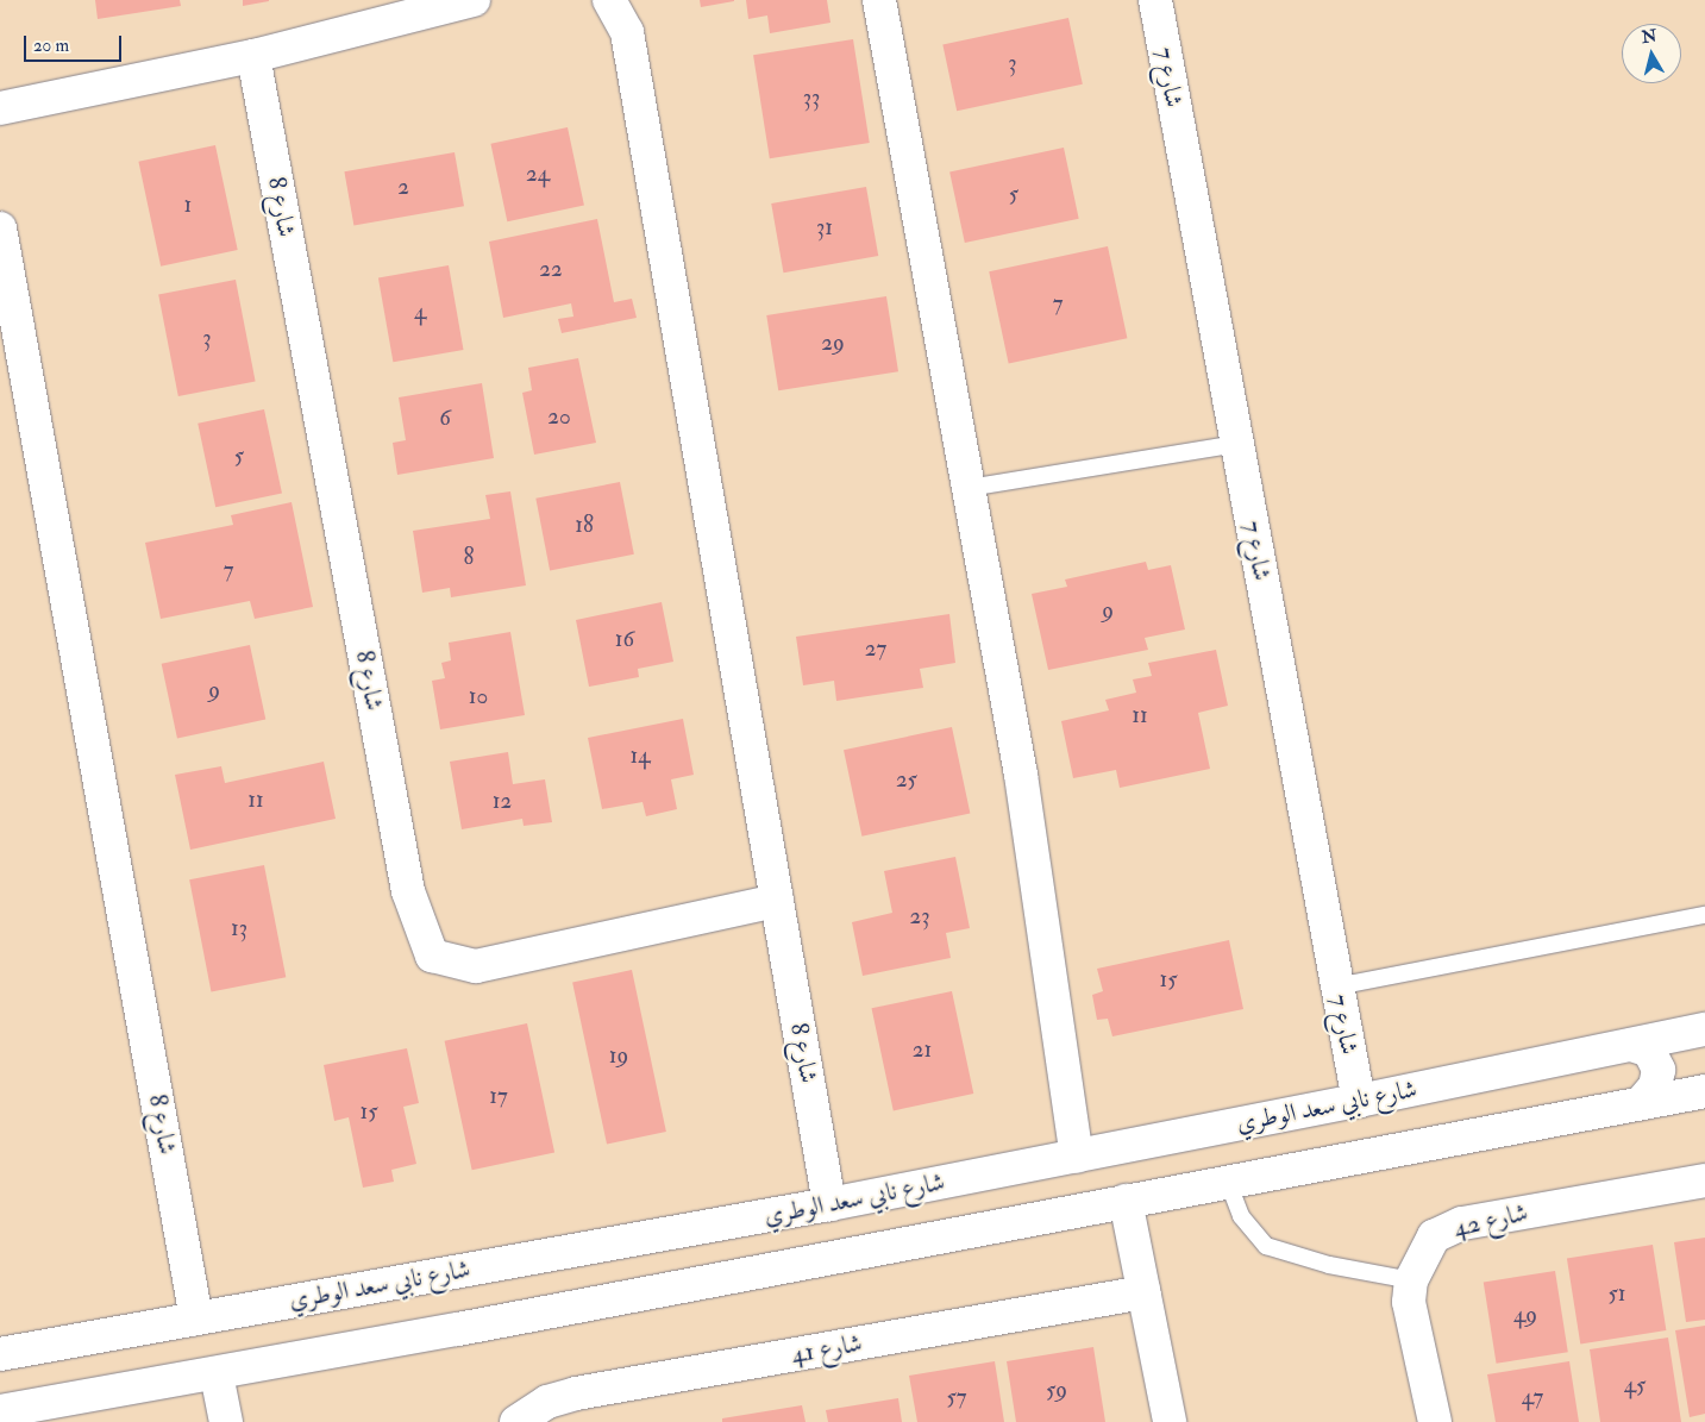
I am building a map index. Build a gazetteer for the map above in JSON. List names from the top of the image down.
{
  "streets": {
    "street": [
      "شارع 7",
      "شارع 8",
      "شارع نابي سعد الوطري",
      "شارع 42",
      "شارع 41"
    ]
  },
  "crossings": [
    ["شارع 7", "شارع نابي سعد الوطري"],
    ["شارع 8", "شارع نابي سعد الوطري"]
  ],
  "house_numbers": [
    "3",
    "33",
    "24",
    "2",
    "5",
    "1",
    "31",
    "22",
    "7",
    "4",
    "3",
    "29",
    "20",
    "6",
    "5",
    "18",
    "8",
    "7",
    "9",
    "16",
    "27",
    "9",
    "10",
    "11",
    "14",
    "25",
    "11",
    "12",
    "23",
    "13",
    "15",
    "21",
    "19",
    "17",
    "15",
    "51",
    "49",
    "45",
    "59",
    "57",
    "47"
  ],
  "scale_bar": "20 m",
  "north": "top"
}
